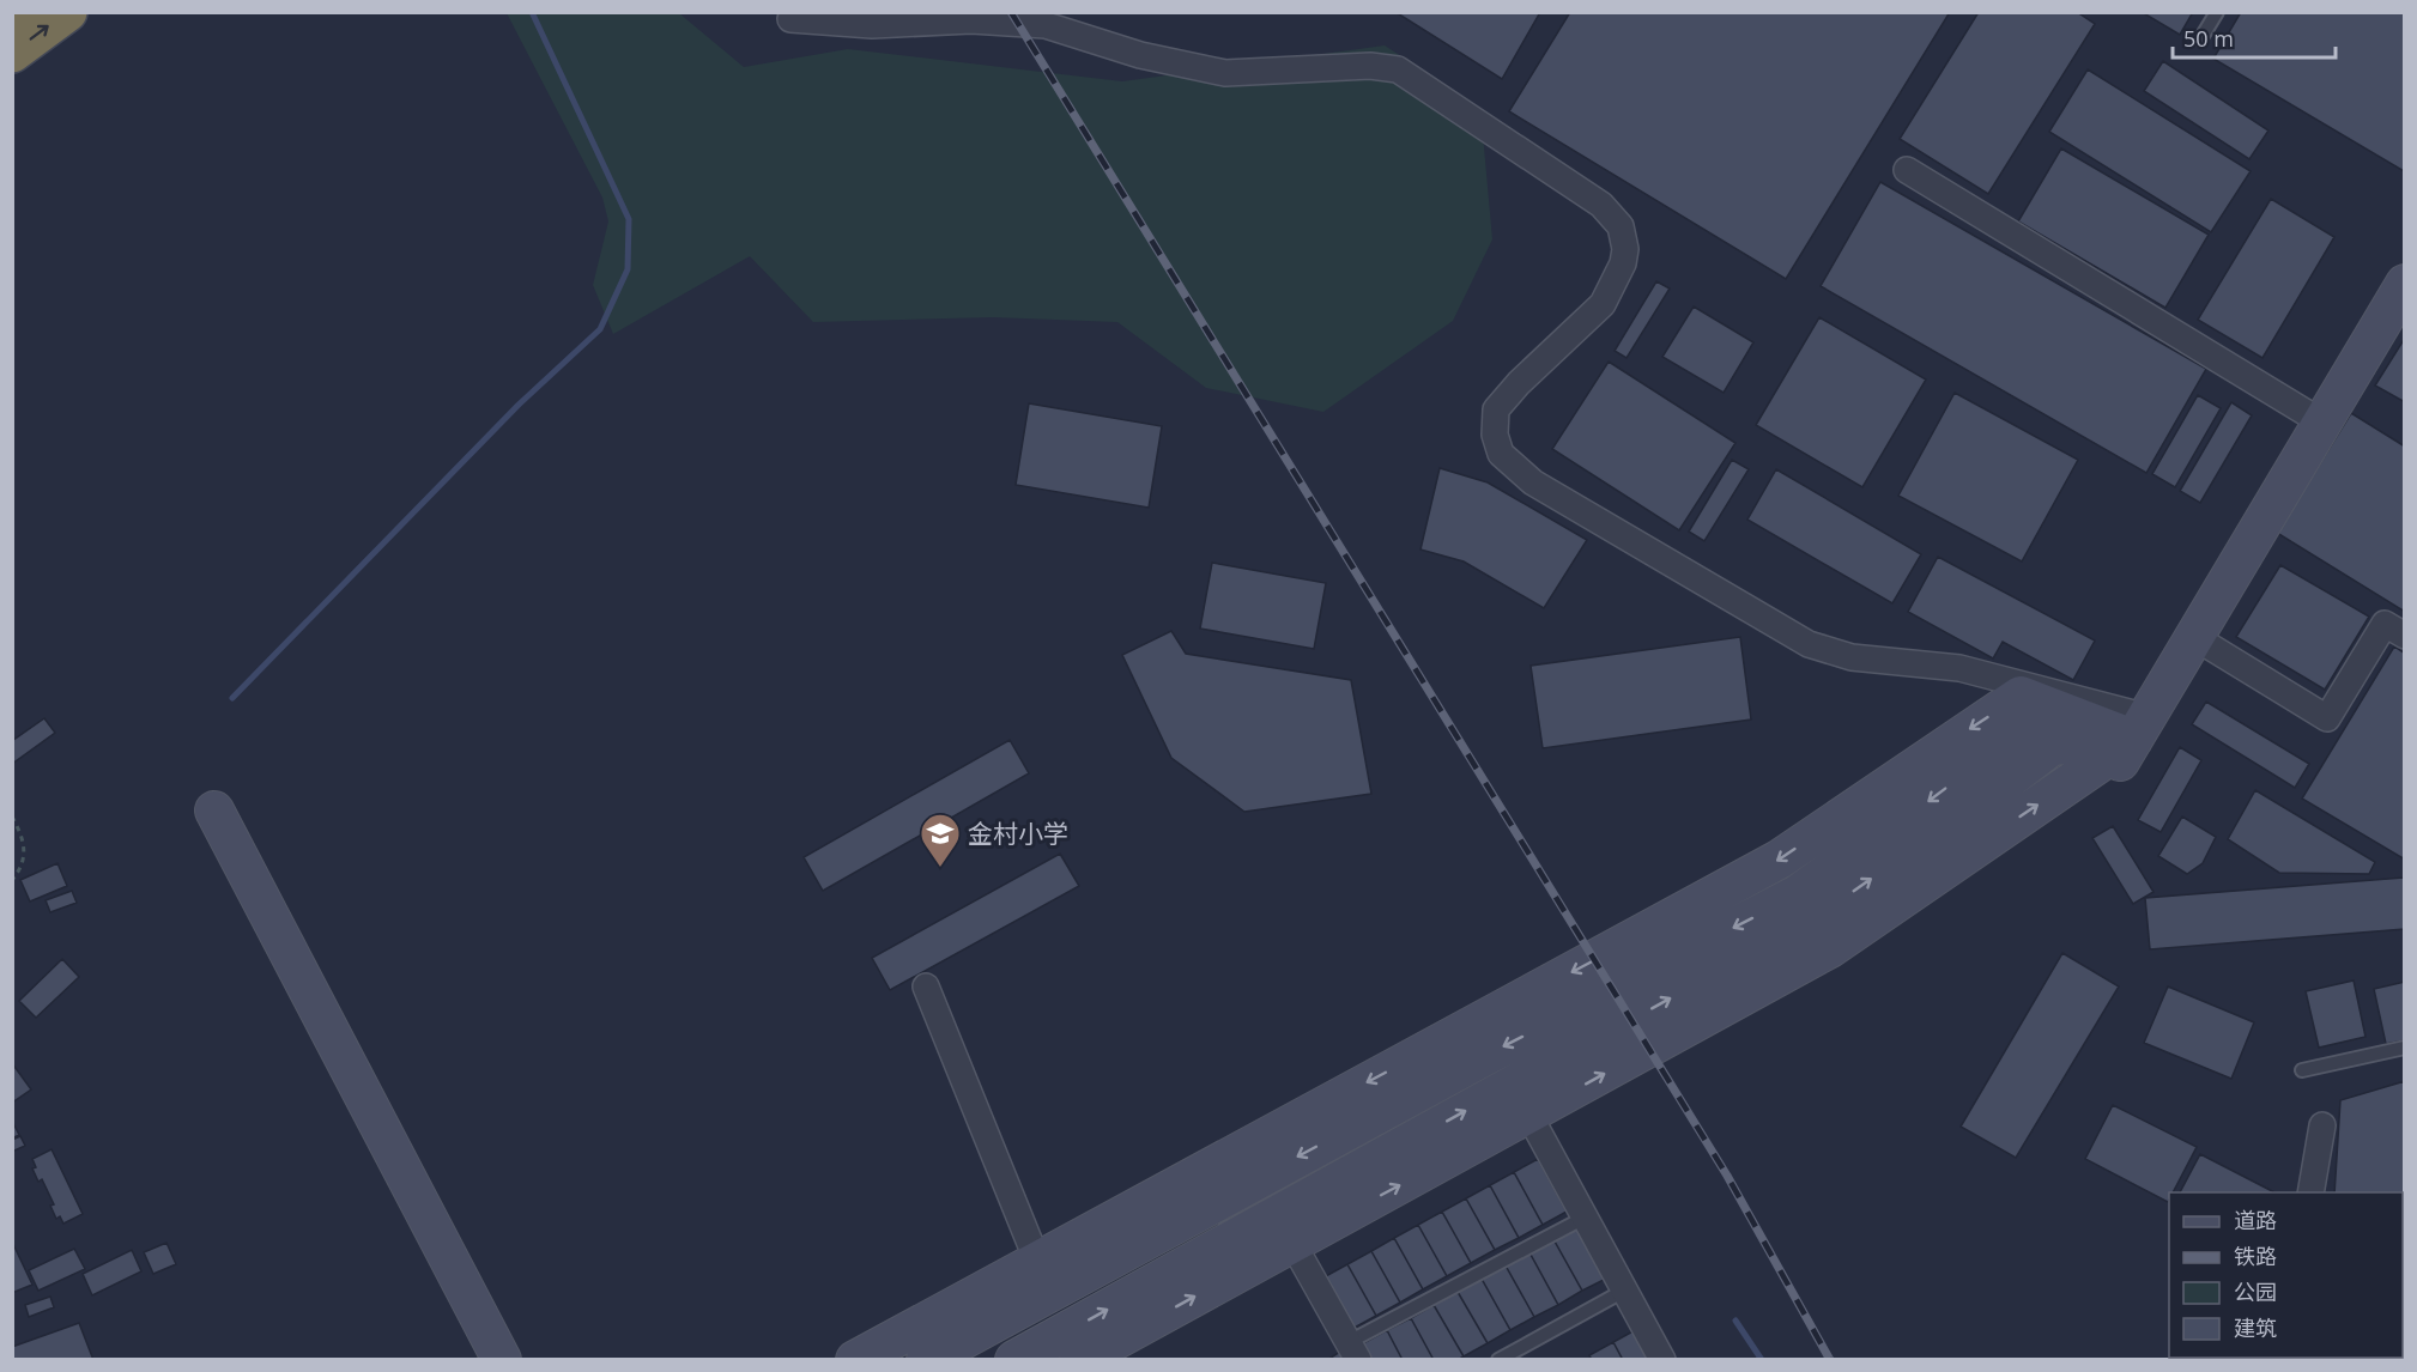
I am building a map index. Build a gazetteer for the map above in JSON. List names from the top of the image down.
{
  "places": {
    "school or university": ["金村小学"]
  },
  "legend": [
    "道路",
    "铁路",
    "公园",
    "建筑"
  ],
  "scale_bar": "50 m"
}
